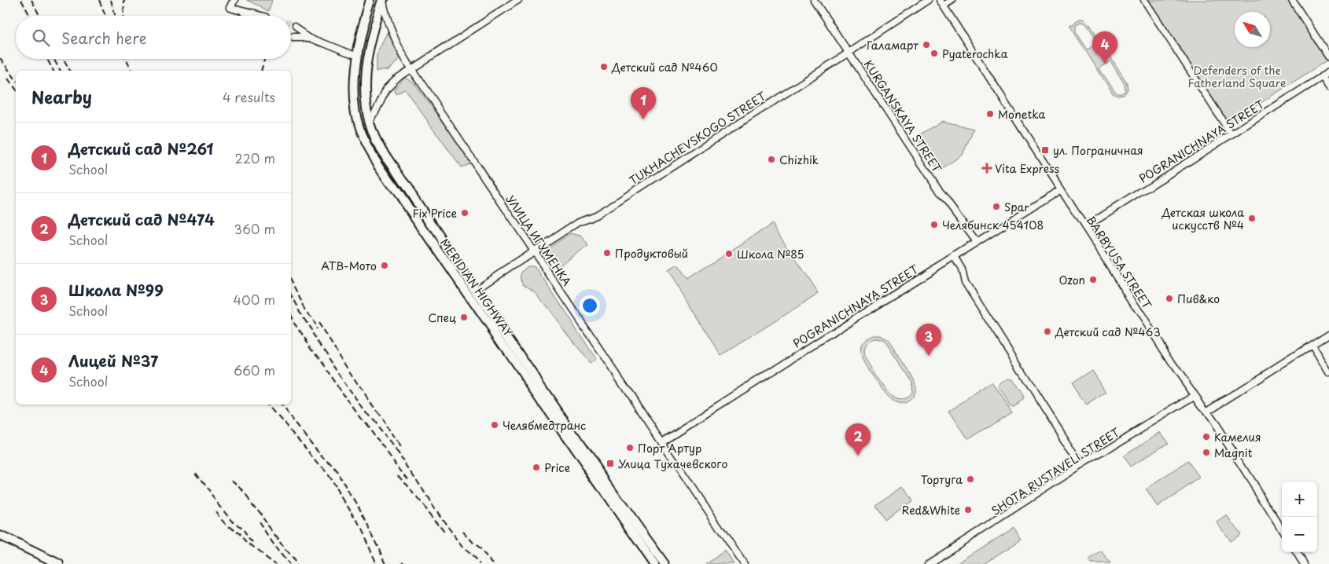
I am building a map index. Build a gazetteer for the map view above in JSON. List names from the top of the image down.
{
  "streets": {
    "main road": ["MERIDIAN HIGHWAY"],
    "street": [
      "KURGANSKAYA STREET",
      "TUKHACHEVSKOGO STREET",
      "POGRANICHNAYA STREET",
      "УЛИЦА ИГУМЕНКА",
      "BARBYUSA STREET",
      "SHOTA RUSTAVELI STREET"
    ]
  },
  "crossings": [
    ["KURGANSKAYA STREET", "TUKHACHEVSKOGO STREET"],
    ["KURGANSKAYA STREET", "POGRANICHNAYA STREET"],
    ["TUKHACHEVSKOGO STREET", "УЛИЦА ИГУМЕНКА"],
    ["TUKHACHEVSKOGO STREET", "MERIDIAN HIGHWAY"],
    ["POGRANICHNAYA STREET", "УЛИЦА ИГУМЕНКА"],
    ["POGRANICHNAYA STREET", "BARBYUSA STREET"],
    ["УЛИЦА ИГУМЕНКА", "MERIDIAN HIGHWAY"],
    ["BARBYUSA STREET", "SHOTA RUSTAVELI STREET"]
  ],
  "parks": ["Defenders of the Fatherland Square"],
  "places": {
    "other": [
      "Галамарт",
      "Pyaterochka",
      "Детский сад №460",
      "Monetka",
      "Chizhik",
      "Spar",
      "Fix Price",
      "Детская школа искусств №4",
      "Челябинск 454108",
      "Продуктовый",
      "Школа №85",
      "АТВ-Мото",
      "Ozon",
      "Пив&ко",
      "Спец",
      "Детский сад №463",
      "Челябмедтранс",
      "Камелия",
      "Порт Артур",
      "Magnit",
      "Price",
      "Тортуга",
      "Red&White"
    ],
    "transit": ["ул. Пограничная", "Улица Тухачевского"],
    "health": ["Vita Express"]
  },
  "north": "top left",
  "page": {
    "search": "Search here",
    "pins": [
      "4",
      "1",
      "3",
      "2"
    ],
    "heading": ["Nearby", "4 results"],
    "list": [
      {
        "mark": "1",
        "name": "Детский сад №261",
        "note": "School",
        "value": "220 m"
      },
      {
        "mark": "2",
        "name": "Детский сад №474",
        "note": "School",
        "value": "360 m"
      },
      {
        "mark": "3",
        "name": "Школа №99",
        "note": "School",
        "value": "400 m"
      },
      {
        "mark": "4",
        "name": "Лицей №37",
        "note": "School",
        "value": "660 m"
      }
    ],
    "map_buttons": ["+", "−"]
  }
}
